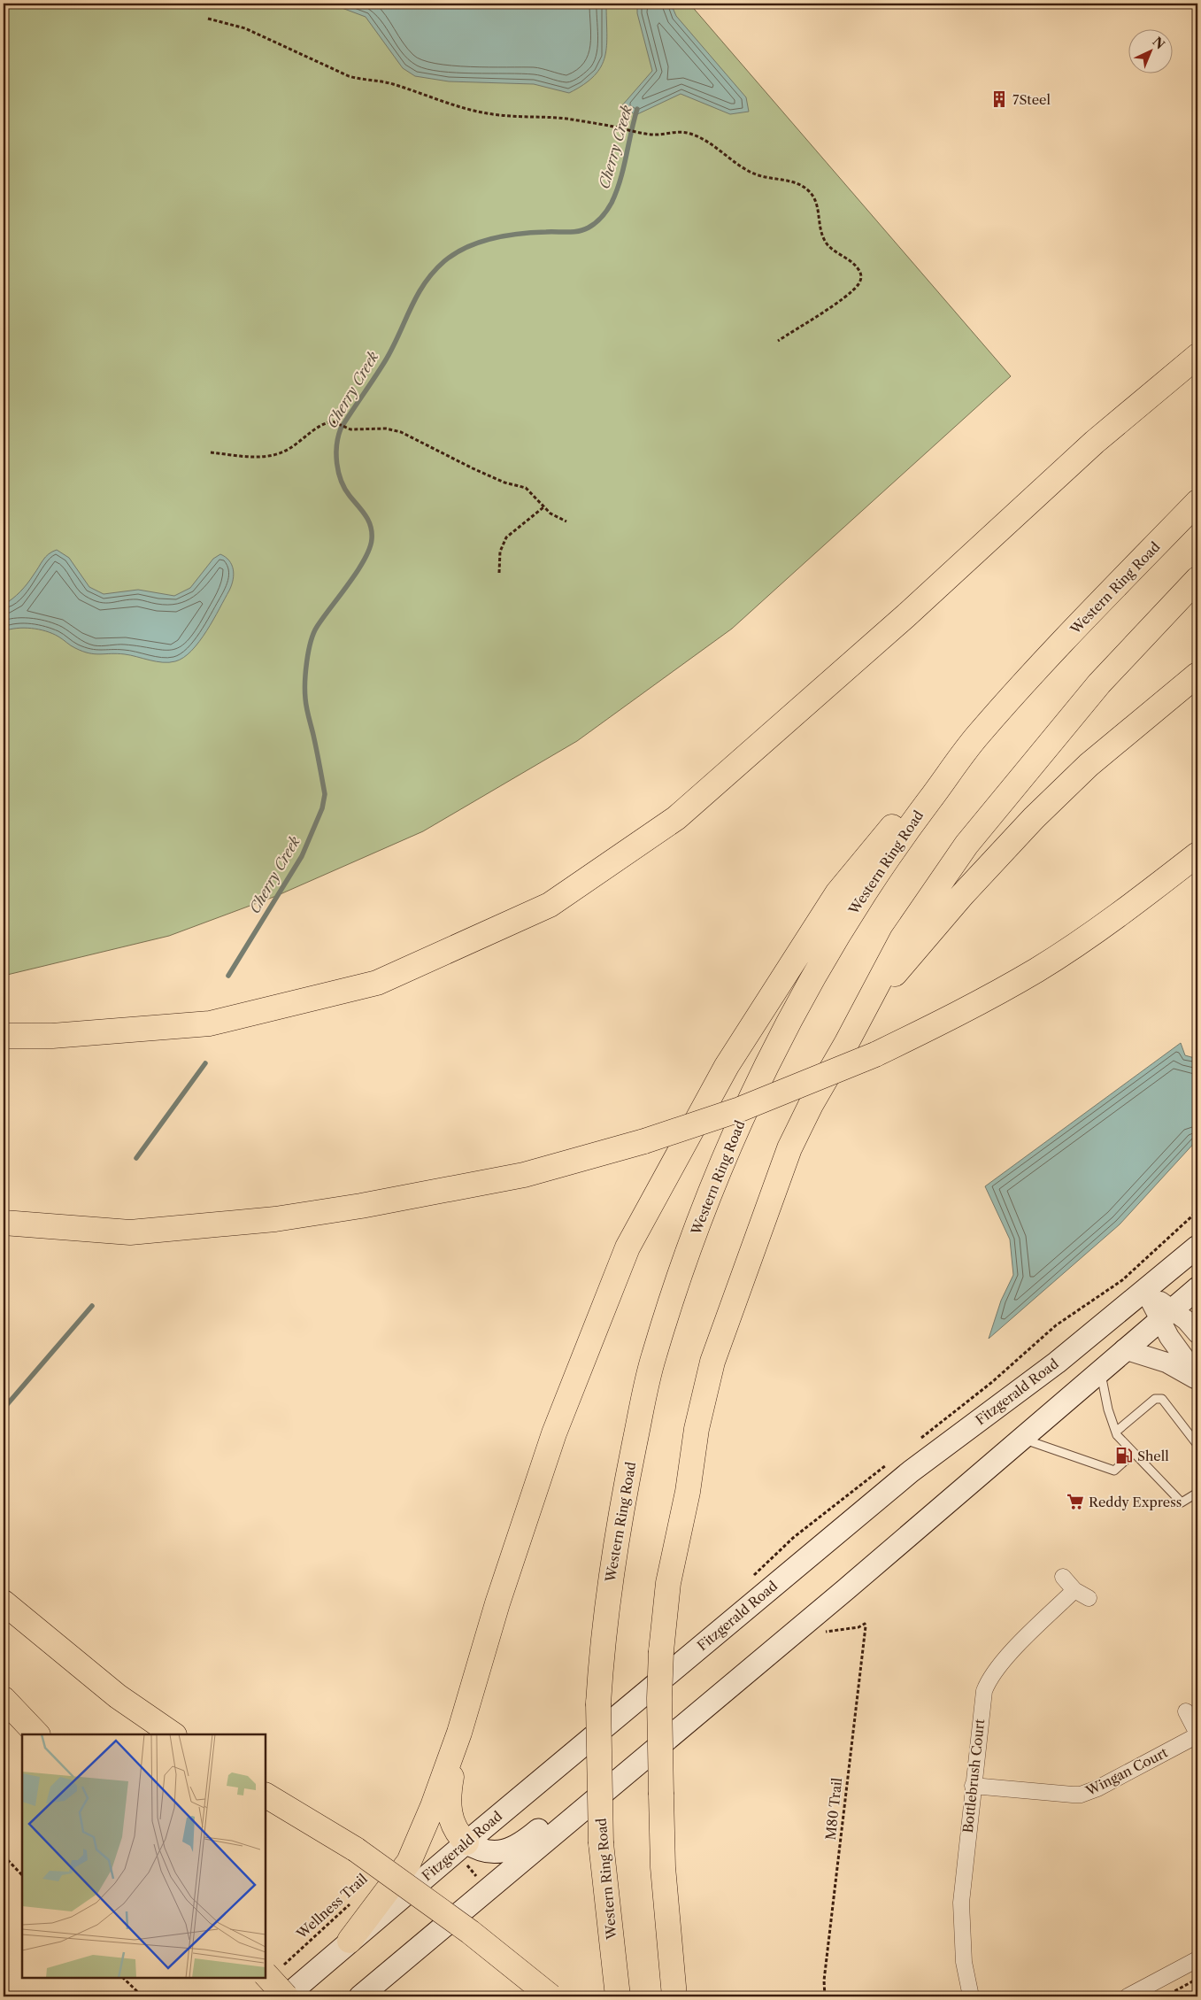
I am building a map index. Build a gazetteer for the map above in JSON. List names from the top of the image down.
{
  "streets": {
    "highway": ["Western Ring Road"],
    "main road": ["Fitzgerald Road"],
    "street": ["Wingan Court", "Bottlebrush Court"],
    "path": ["M80 Trail", "Wellness Trail"]
  },
  "crossings": [
    ["Wingan Court", "Bottlebrush Court"]
  ],
  "water": ["Cherry Creek"],
  "places": {
    "building": ["7Steel"],
    "fuel station": ["Shell"],
    "supermarket": ["Reddy Express"]
  },
  "north": "top right"
}
